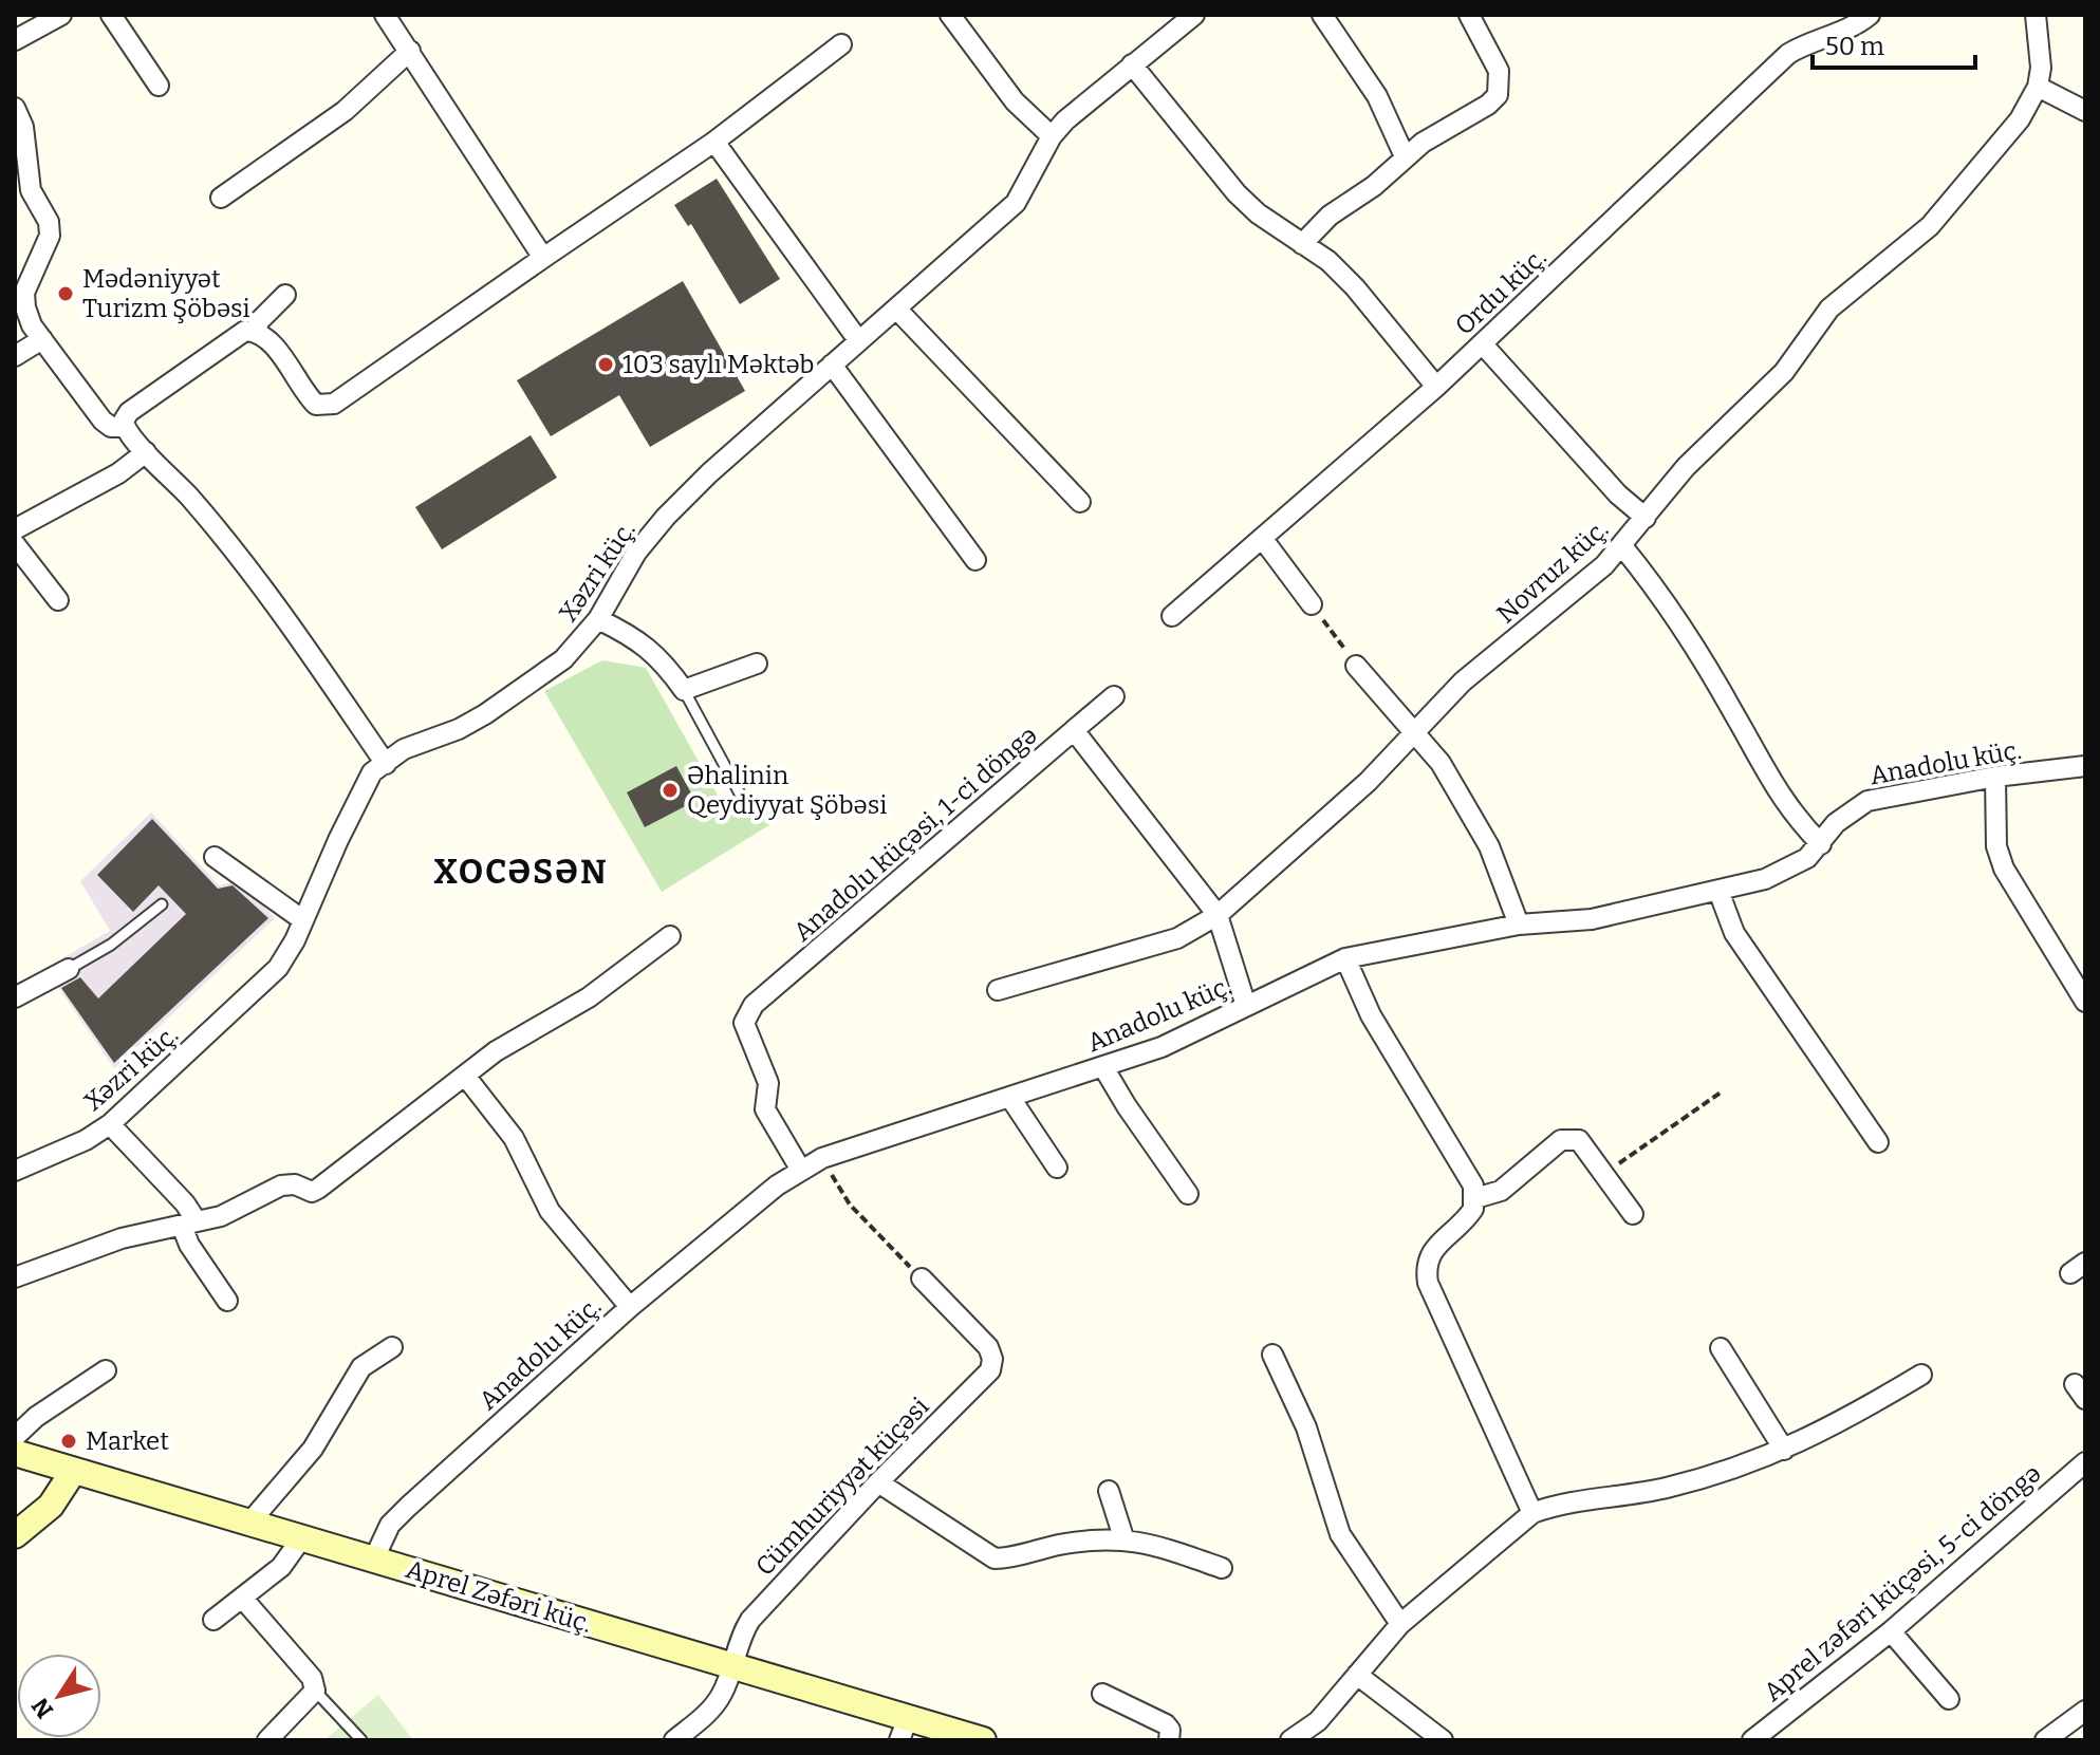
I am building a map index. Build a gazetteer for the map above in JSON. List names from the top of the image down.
{
  "streets": {
    "street": [
      "Ordu küç.",
      "Xəzri küç.",
      "Novruz küç.",
      "Anadolu küç.",
      "Anadolu küçəsi, 1-ci döngə",
      "Cümhuriyyət küçəsi",
      "Aprel zəfəri küçəsi, 5-ci döngə",
      "Aprel Zəfəri küç."
    ]
  },
  "crossings": [
    ["Novruz küç.", "Anadolu küçəsi, 1-ci döngə"],
    ["Anadolu küç.", "Anadolu küçəsi, 1-ci döngə"],
    ["Anadolu küç.", "Aprel Zəfəri küç."],
    ["Cümhuriyyət küçəsi", "Aprel Zəfəri küç."]
  ],
  "districts": ["XOCƏSƏN"],
  "places": [
    "Mədəniyyət Turizm Şöbəsi",
    "103 saylı Məktəb",
    "Əhalinin Qeydiyyat Şöbəsi",
    "Market"
  ],
  "scale_bar": "50 m",
  "north": "bottom left"
}
